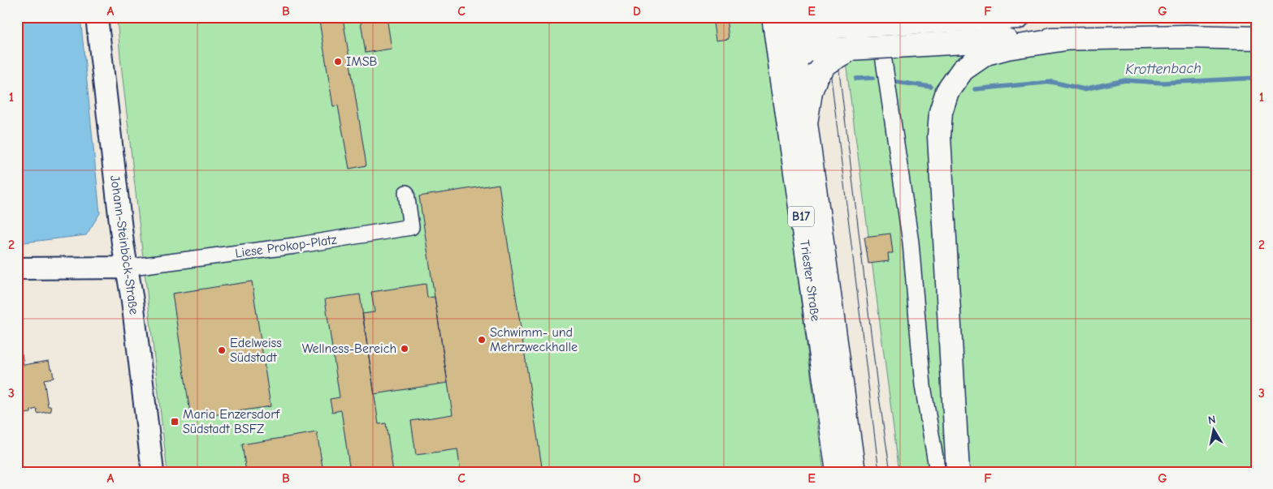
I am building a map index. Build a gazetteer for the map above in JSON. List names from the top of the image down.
{
  "streets": {
    "main road": ["B17", "Triester Straße"],
    "street": ["Johann-Steinböck-Straße", "Liese Prokop-Platz"]
  },
  "crossings": [
    ["Johann-Steinböck-Straße", "Liese Prokop-Platz"]
  ],
  "water": ["Krottenbach"],
  "places": {
    "other": [
      "IMSB",
      "Schwimm- und Mehrzweckhalle",
      "Wellness-Bereich",
      "Edelweiss Südstadt"
    ],
    "transit": ["Maria Enzersdorf Südstadt BSFZ"]
  },
  "north": "top",
  "grid": {
    "columns": [
      "A",
      "B",
      "C",
      "D",
      "E",
      "F",
      "G"
    ],
    "rows": ["1", "2", "3"]
  }
}
